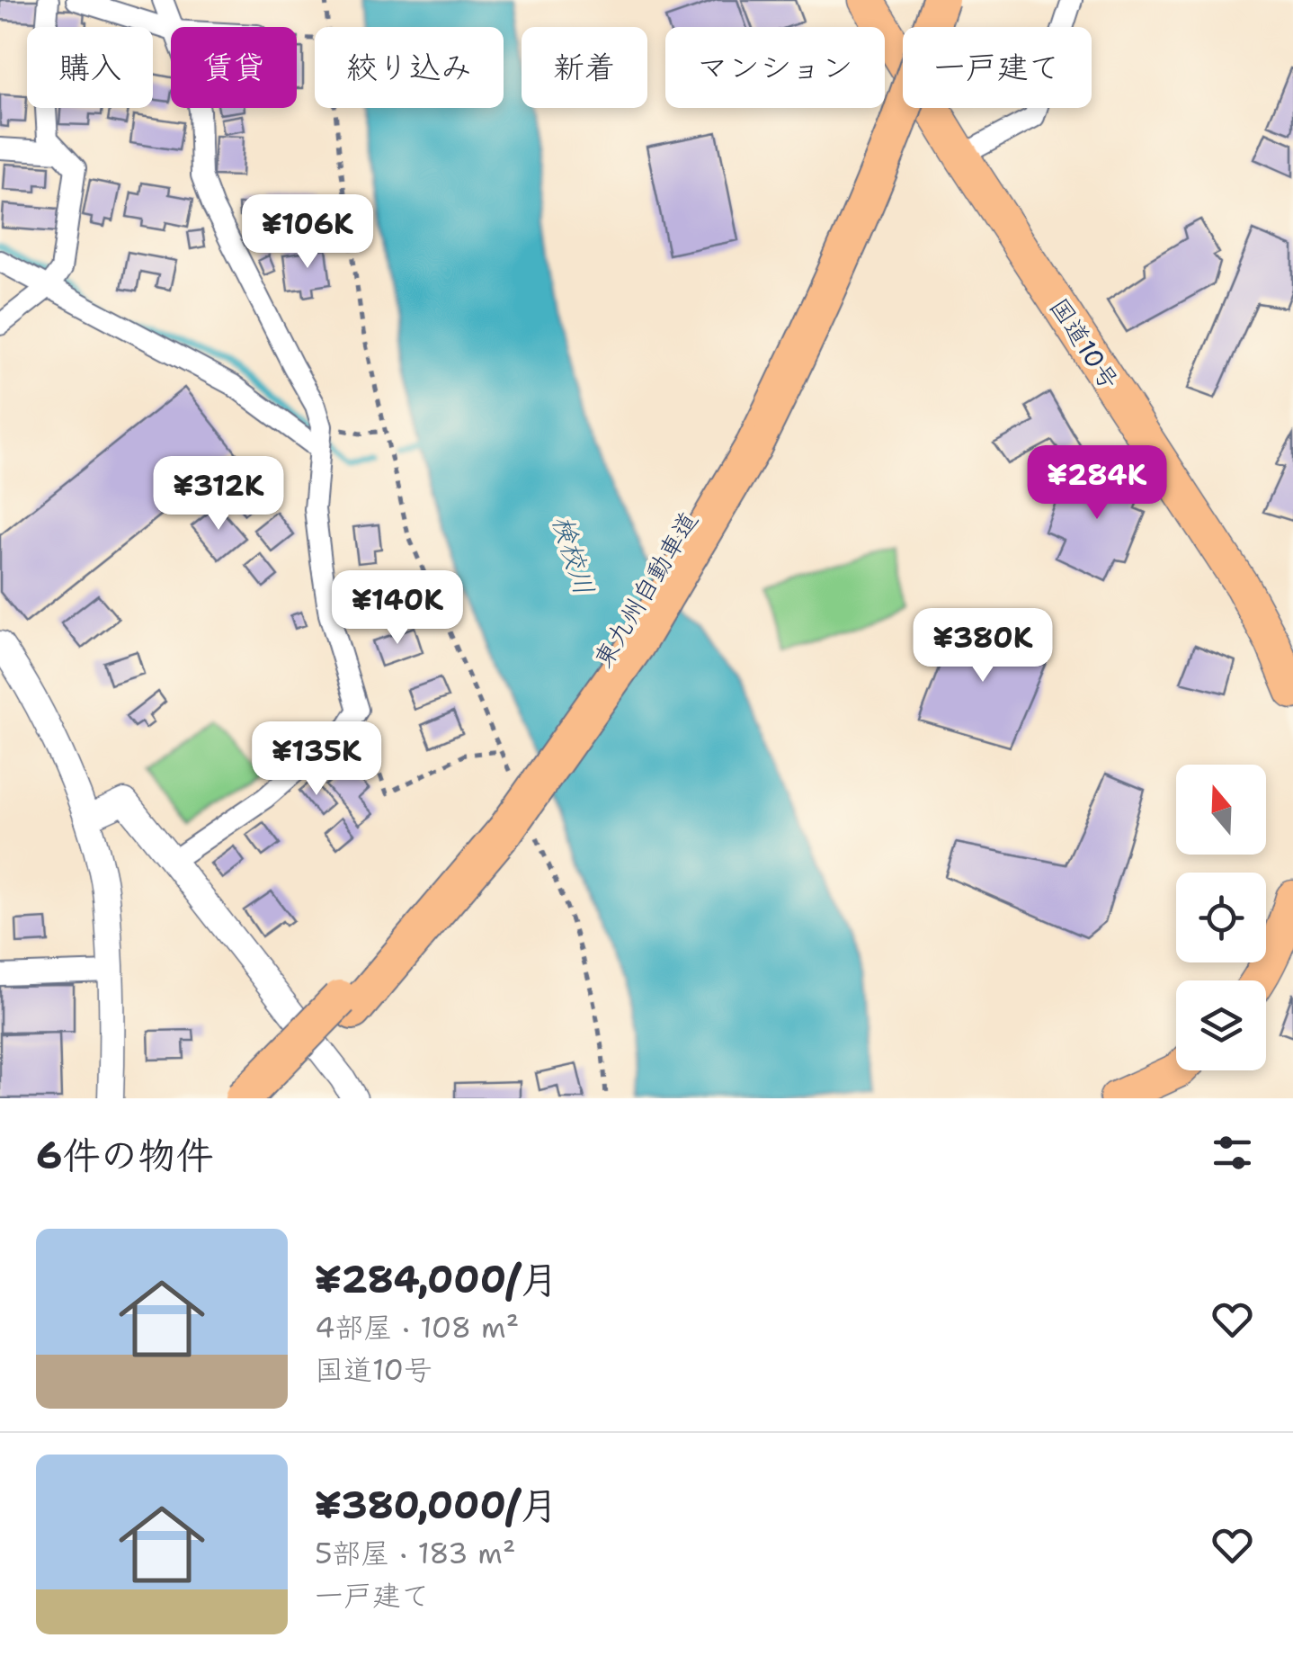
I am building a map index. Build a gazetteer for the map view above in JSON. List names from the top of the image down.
{
  "streets": {
    "highway": ["国道10号", "東九州自動車道"]
  },
  "water": ["検校川"],
  "north": "top",
  "page": {
    "chip": [
      "購入",
      "賃貸",
      "絞り込み",
      "新着",
      "マンション",
      "一戸建て"
    ],
    "price": [
      "¥106K",
      "¥284K",
      "¥312K",
      "¥140K",
      "¥380K",
      "¥135K"
    ],
    "heading": "6件の物件",
    "list": [
      {
        "name": "¥284,000/月",
        "note": "4部屋 · 108 m² · 国道10号"
      },
      {
        "name": "¥380,000/月",
        "note": "5部屋 · 183 m² · 一戸建て"
      }
    ]
  }
}
